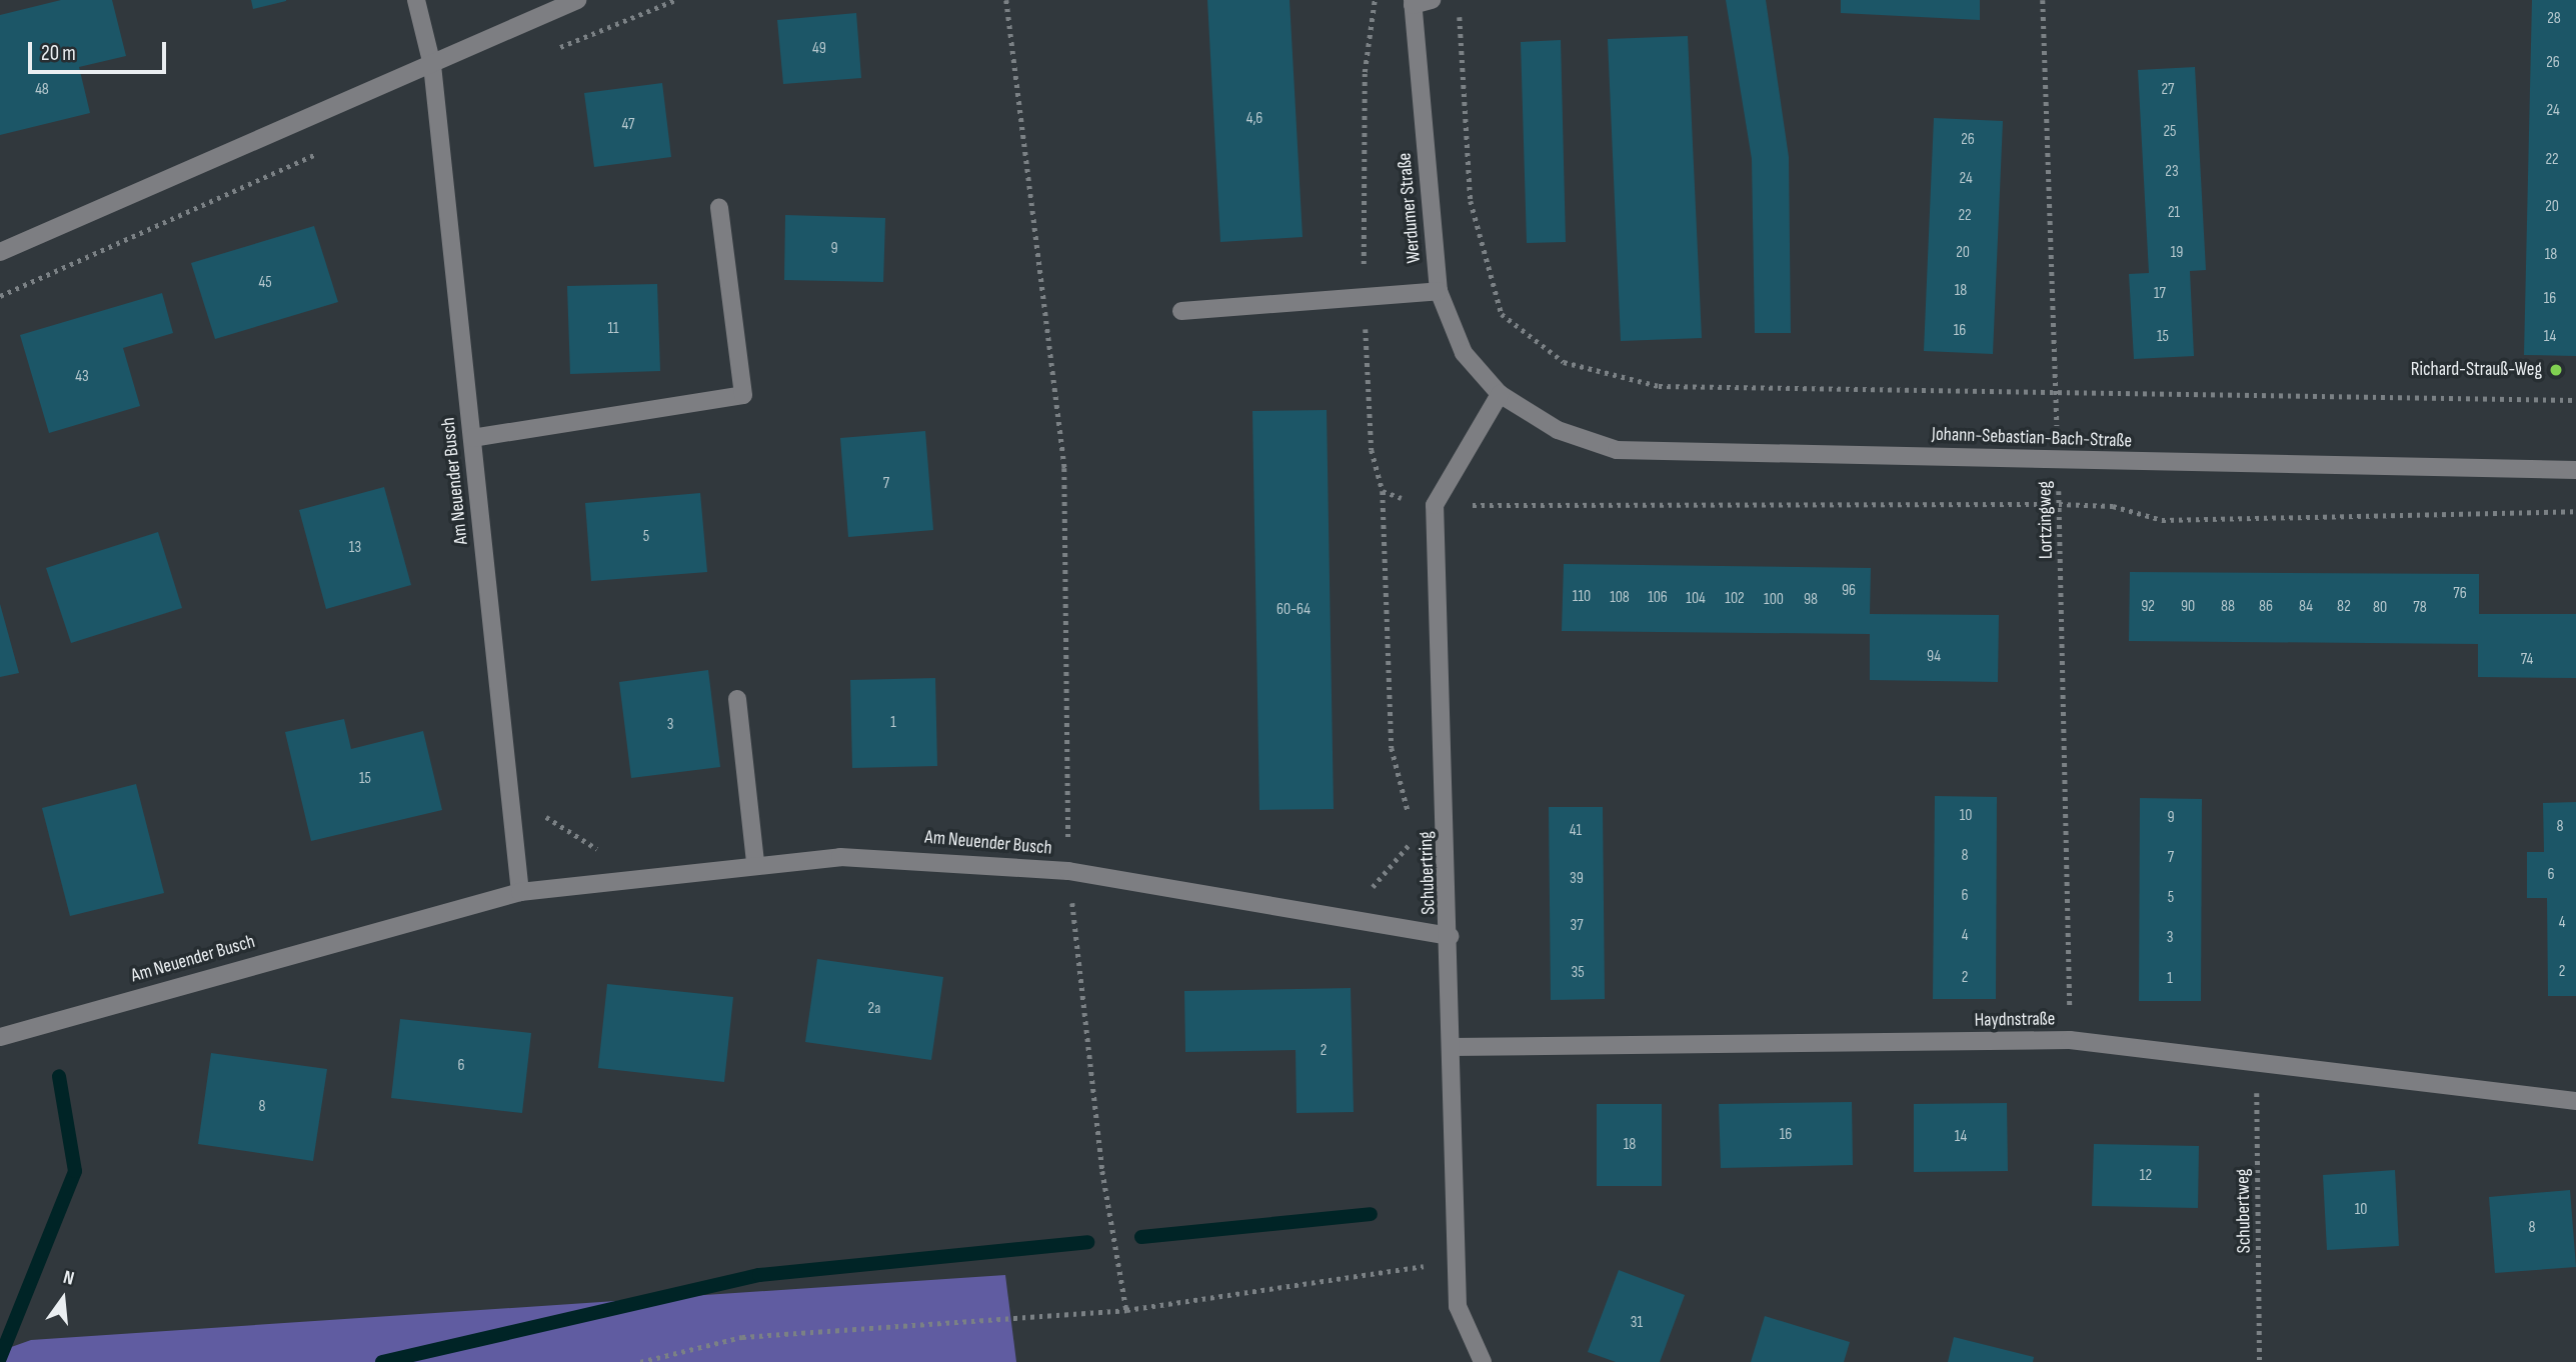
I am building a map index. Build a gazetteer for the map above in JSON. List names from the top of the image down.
{
  "streets": {
    "street": [
      "Werdumer Straße",
      "Johann-Sebastian-Bach-Straße",
      "Am Neuender Busch",
      "Schubertring",
      "Haydnstraße"
    ],
    "path": ["Lortzingweg", "Schubertweg"]
  },
  "crossings": [
    ["Werdumer Straße", "Johann-Sebastian-Bach-Straße"],
    ["Werdumer Straße", "Schubertring"],
    ["Johann-Sebastian-Bach-Straße", "Lortzingweg"],
    ["Johann-Sebastian-Bach-Straße", "Schubertring"],
    ["Am Neuender Busch", "Schubertring"],
    ["Lortzingweg", "Haydnstraße"],
    ["Schubertring", "Haydnstraße"],
    ["Haydnstraße", "Schubertweg"]
  ],
  "places": ["Richard-Strauß-Weg"],
  "house_numbers": [
    "28",
    "49",
    "26",
    "48",
    "27",
    "24",
    "4,6",
    "47",
    "25",
    "26",
    "22",
    "23",
    "24",
    "20",
    "21",
    "22",
    "9",
    "20",
    "19",
    "18",
    "45",
    "18",
    "17",
    "16",
    "11",
    "16",
    "15",
    "14",
    "43",
    "7",
    "5",
    "13",
    "96",
    "76",
    "110",
    "108",
    "106",
    "104",
    "102",
    "100",
    "98",
    "92",
    "90",
    "88",
    "86",
    "84",
    "82",
    "80",
    "78",
    "60-64",
    "94",
    "74",
    "1",
    "3",
    "15",
    "10",
    "9",
    "8",
    "41",
    "8",
    "7",
    "6",
    "39",
    "6",
    "5",
    "4",
    "37",
    "4",
    "3",
    "2",
    "35",
    "2",
    "1",
    "2a",
    "2",
    "6",
    "8",
    "16",
    "14",
    "18",
    "12",
    "10",
    "8",
    "31"
  ],
  "scale_bar": "20 m",
  "north": "top"
}
